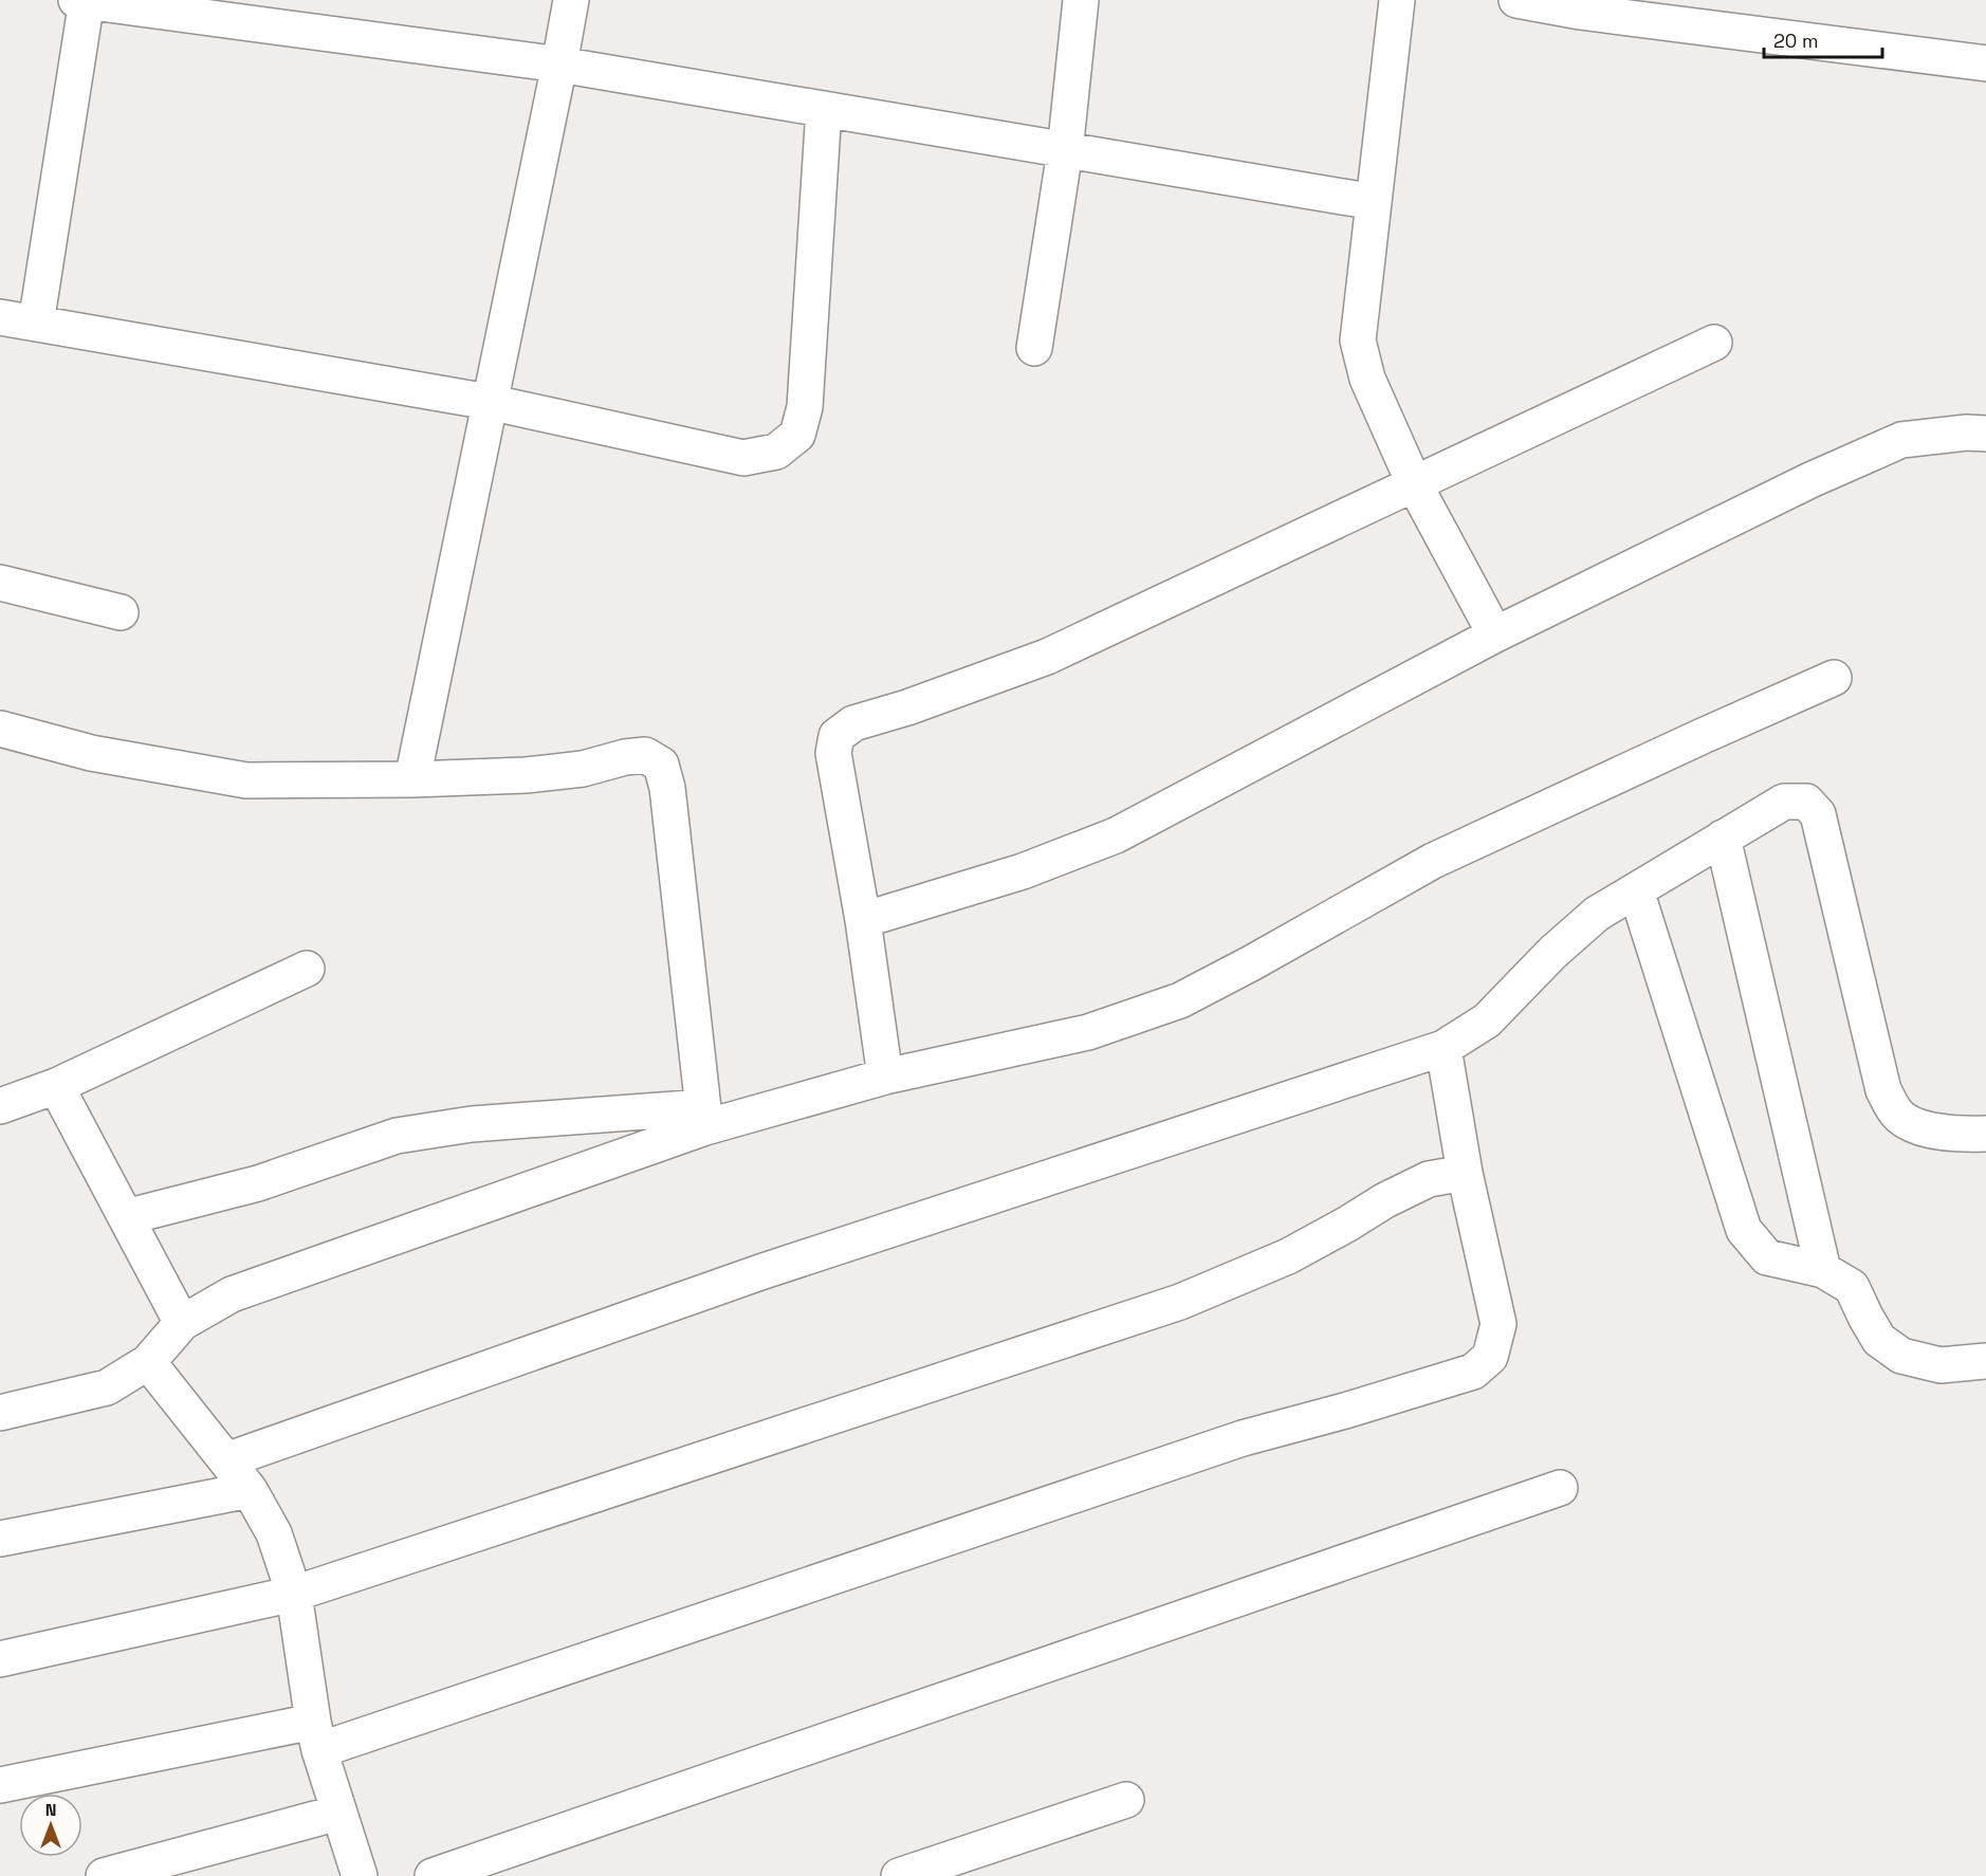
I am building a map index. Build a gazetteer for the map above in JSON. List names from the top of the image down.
{
  "scale_bar": "20 m",
  "north": "top"
}
